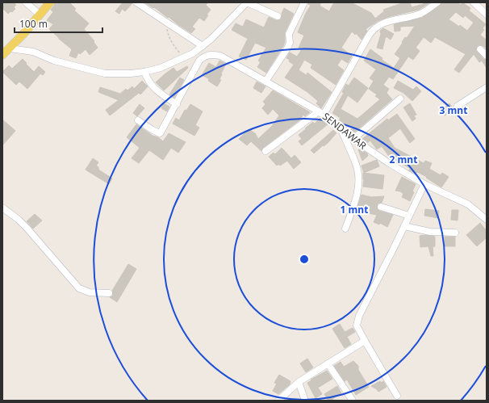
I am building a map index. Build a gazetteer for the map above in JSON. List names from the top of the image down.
{
  "streets": {
    "street": ["SENDAWAR"]
  },
  "scale_bar": "100 m",
  "rings": ["3 mnt", "2 mnt", "1 mnt"]
}
